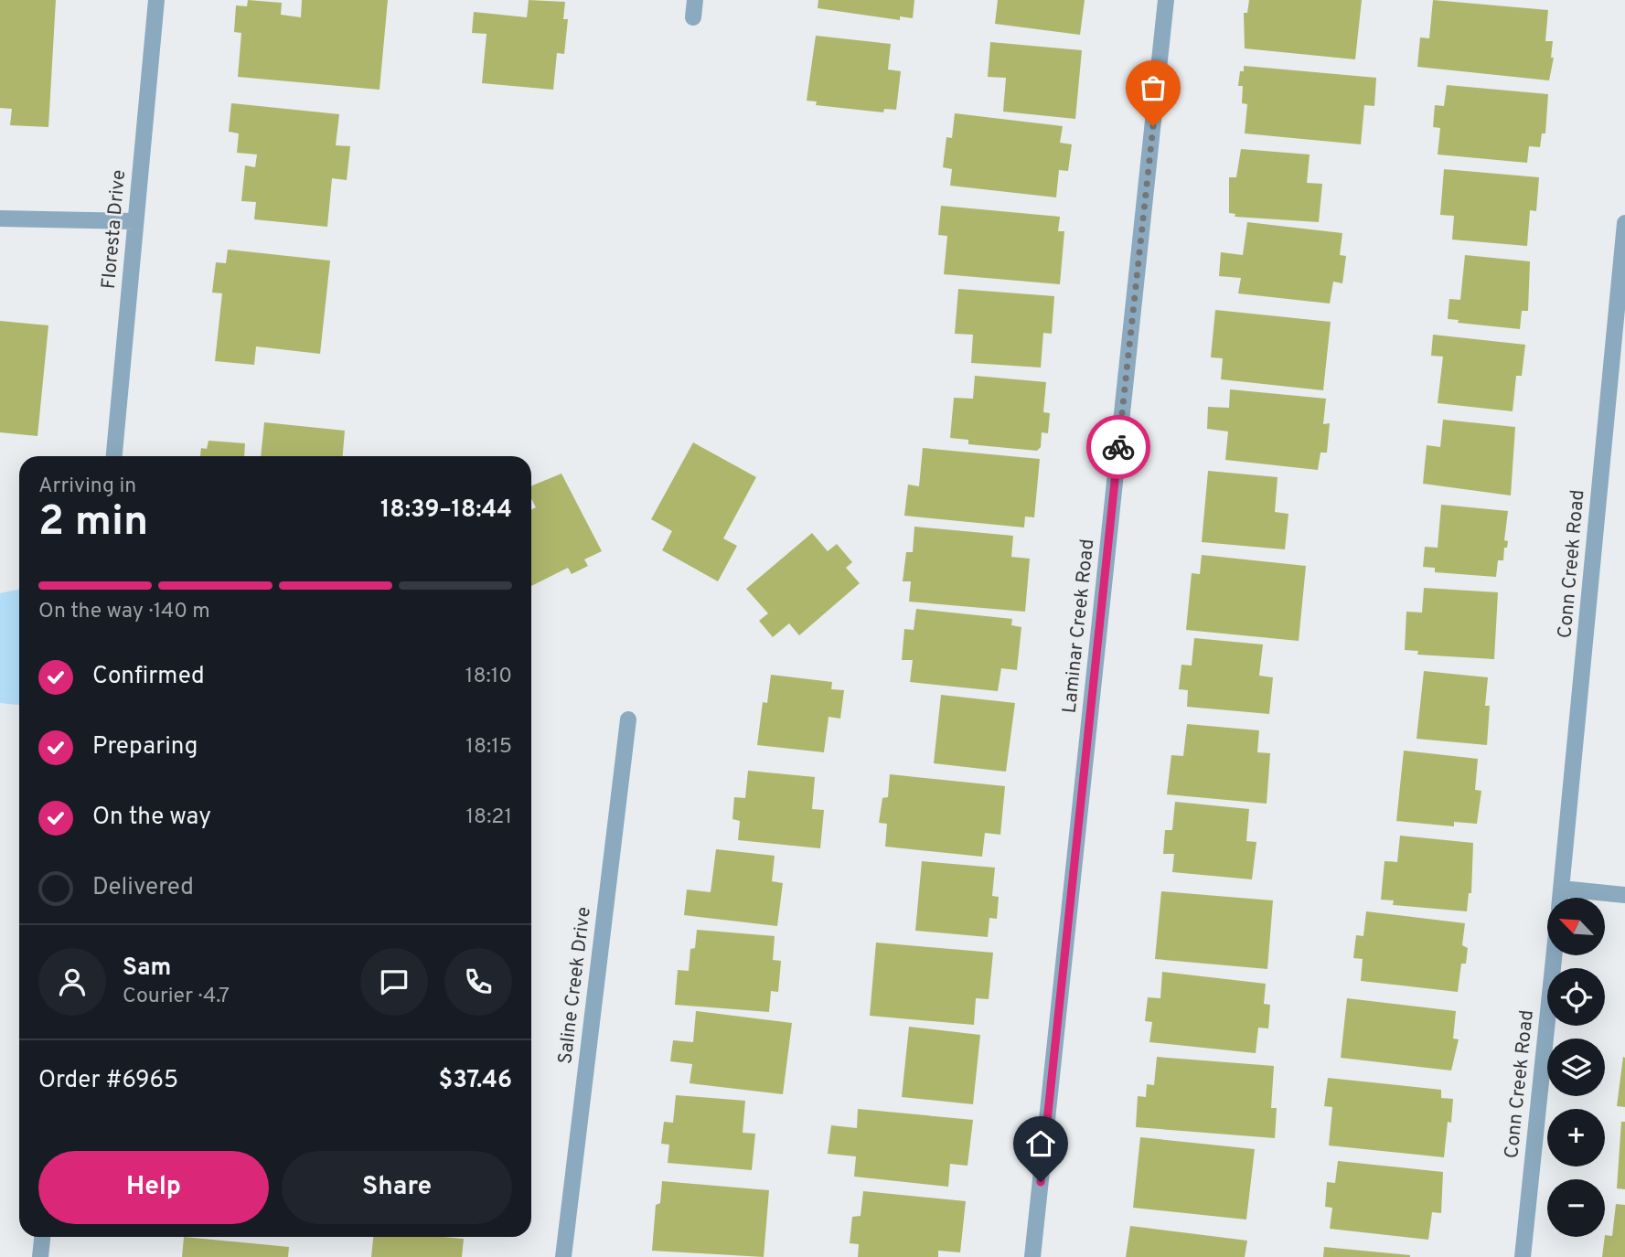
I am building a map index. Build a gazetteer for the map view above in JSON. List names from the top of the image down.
{
  "streets": {
    "street": [
      "Floresta Drive",
      "Conn Creek Road",
      "Laminar Creek Road",
      "Saline Creek Drive"
    ]
  },
  "north": "top left",
  "page": {
    "heading": ["2 min", "Arriving in", "18:39–18:44"],
    "panel": [
      "Sam",
      "Courier · 4.7",
      "Order #6965",
      "$37.46"
    ],
    "bar": "On the way · 140 m",
    "list": [
      ["Confirmed", "18:10"],
      ["Preparing", "18:15"],
      ["On the way", "18:21"],
      "Delivered"
    ],
    "map_buttons": ["+", "−"],
    "buttons": ["Help", "Share"]
  }
}
